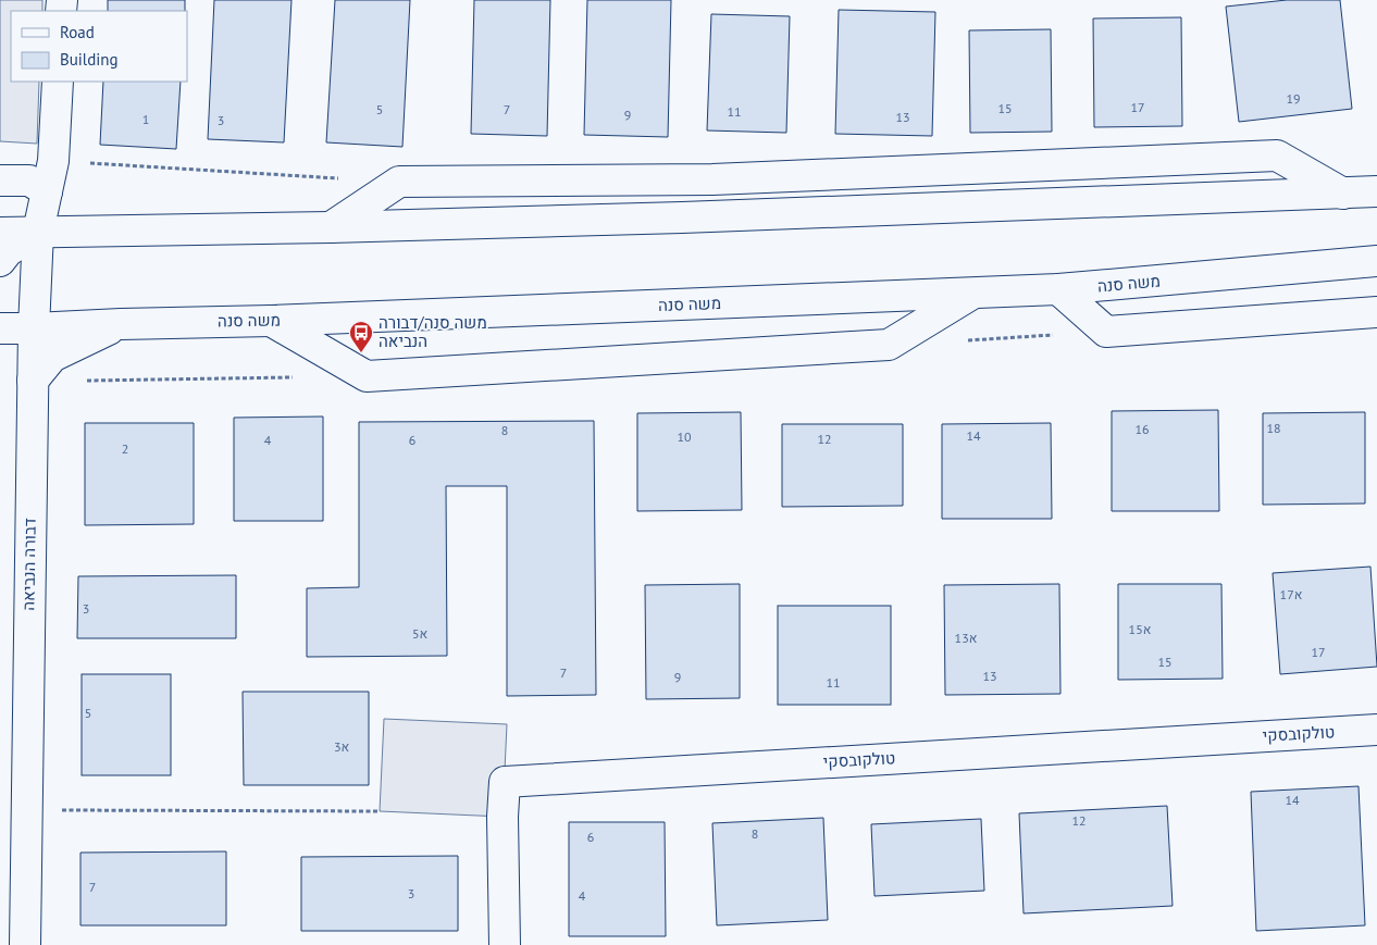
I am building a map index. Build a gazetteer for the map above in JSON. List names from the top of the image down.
{
  "streets": {
    "main road": ["משה סנה", "דבורה הנביאה", "טולקובסקי"]
  },
  "crossings": [
    ["משה סנה", "דבורה הנביאה"]
  ],
  "places": {
    "bus stop": ["משה סנה/דבורה הנביאה"]
  },
  "house_numbers": [
    "19",
    "17",
    "15",
    "5",
    "7",
    "11",
    "9",
    "13",
    "1",
    "3",
    "18",
    "16",
    "8",
    "14",
    "10",
    "12",
    "4",
    "6",
    "2",
    "17א",
    "3",
    "15א",
    "5א",
    "13א",
    "17",
    "15",
    "7",
    "13",
    "9",
    "11",
    "5",
    "3א",
    "14",
    "12",
    "8",
    "6",
    "7",
    "3",
    "4"
  ],
  "legend": ["Road", "Building"]
}
